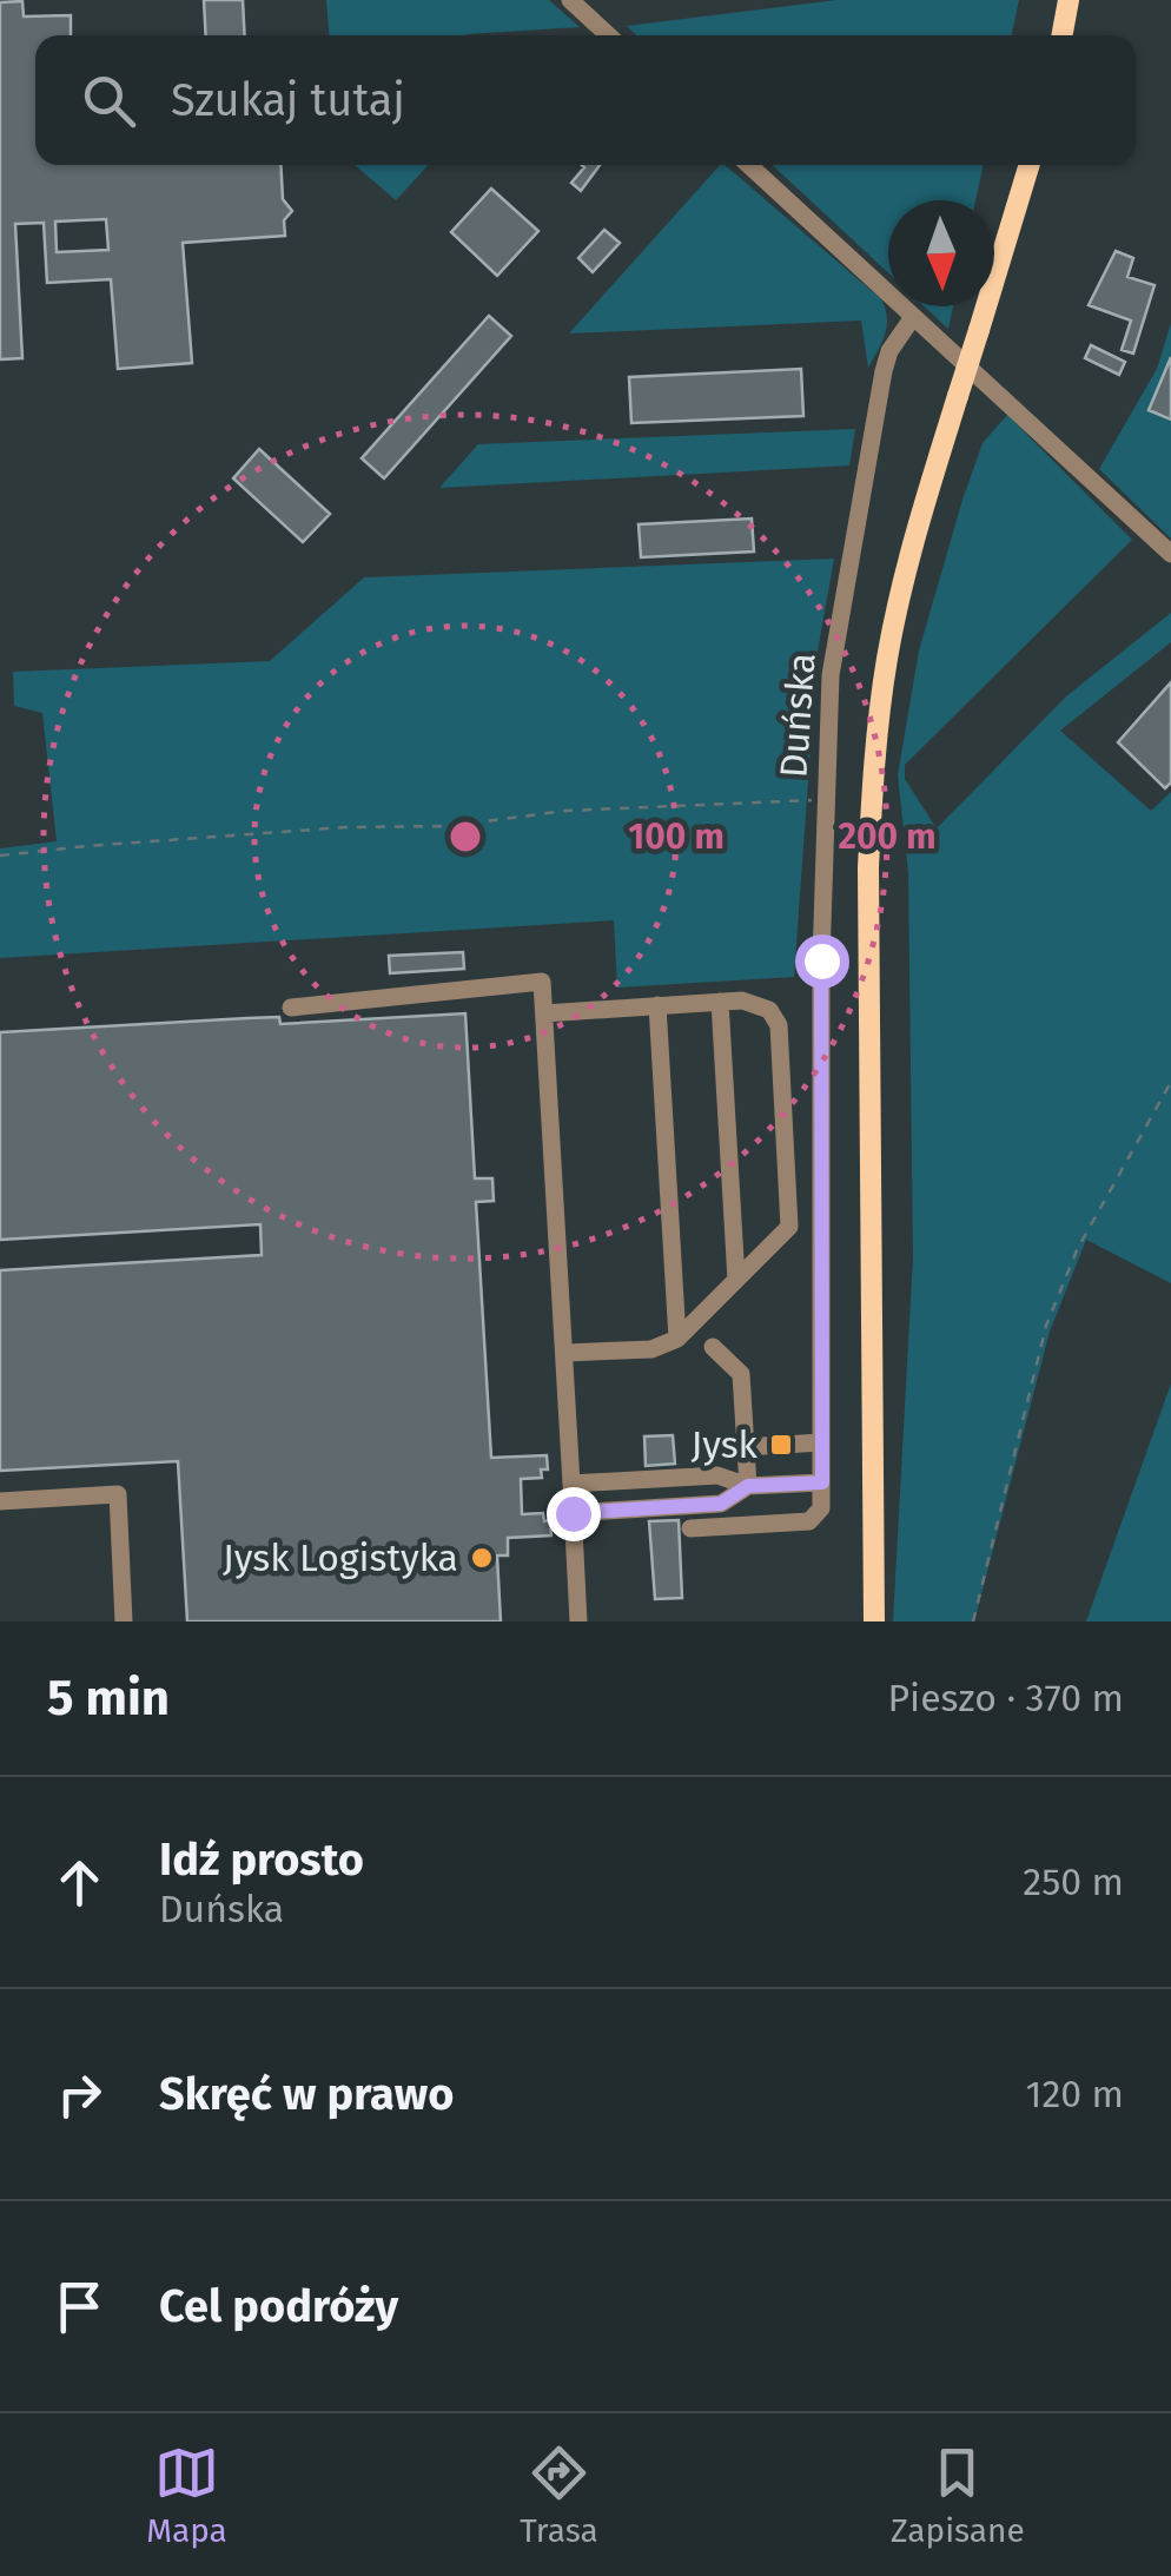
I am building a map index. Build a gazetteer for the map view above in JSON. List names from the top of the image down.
{
  "streets": {
    "street": ["Duńska"]
  },
  "places": {
    "transit": ["Jysk"],
    "other": ["Jysk Logistyka"]
  },
  "north": "bottom",
  "page": {
    "search": "Szukaj tutaj",
    "heading": ["5 min", "Pieszo · 370 m"],
    "list": [
      ["Idź prosto", "Duńska", "250 m"],
      ["Skręć w prawo", "120 m"],
      "Cel podróży"
    ],
    "nav": ["Mapa", "Trasa", "Zapisane"]
  },
  "rings": ["100 m", "200 m"]
}
